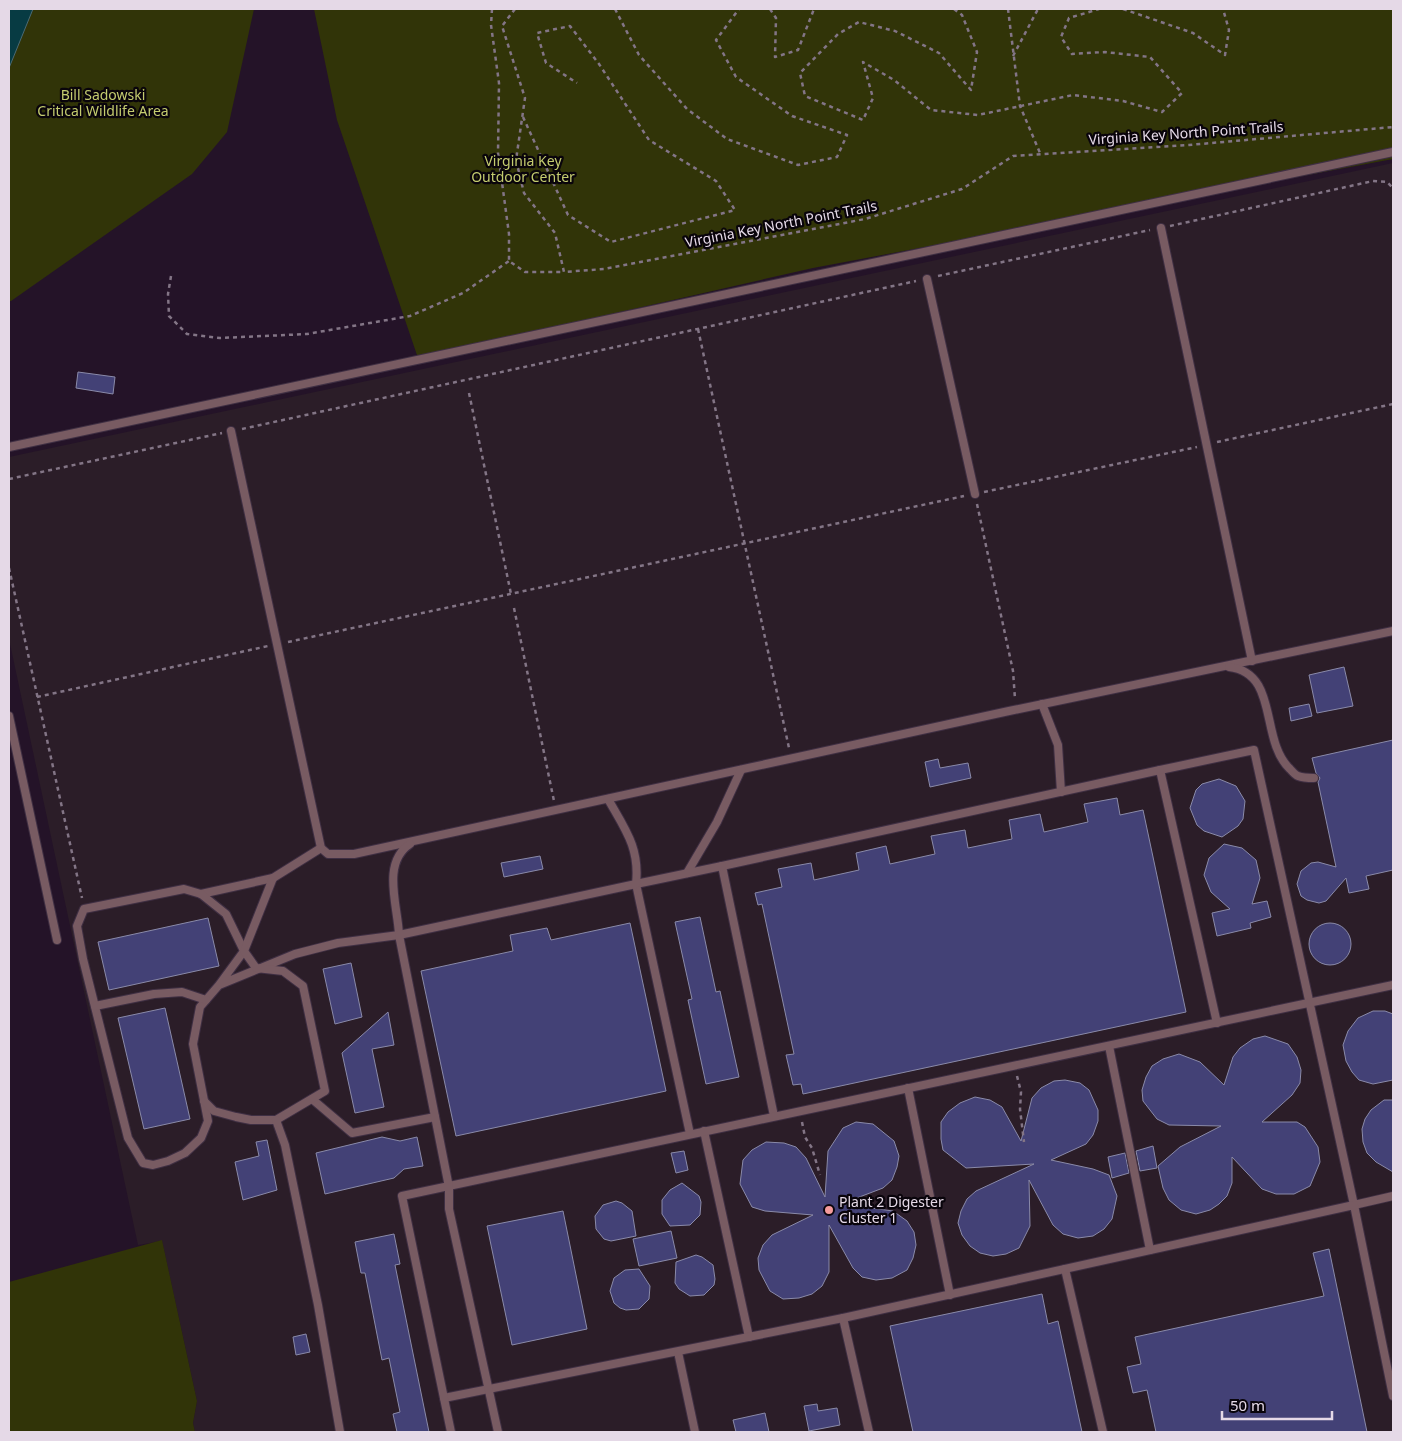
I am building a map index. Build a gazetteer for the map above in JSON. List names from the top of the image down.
{
  "streets": {
    "path": ["Virginia Key North Point Trails"]
  },
  "parks": ["Bill Sadowski Critical Wildlife Area", "Virginia Key Outdoor Center"],
  "places": ["Plant 2 Digester Cluster 1"],
  "scale_bar": "50 m"
}
